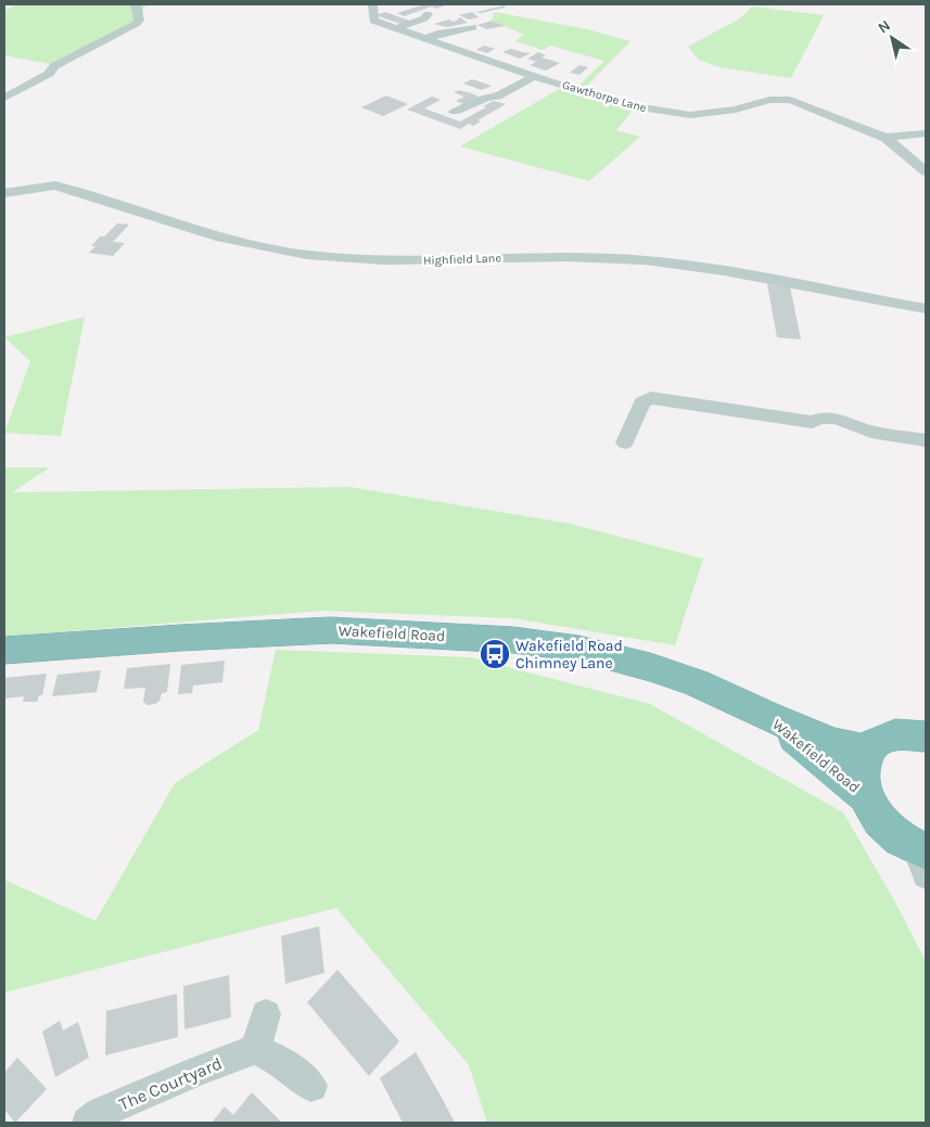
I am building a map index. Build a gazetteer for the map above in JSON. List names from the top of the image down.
{
  "streets": {
    "highway": ["Wakefield Road"],
    "street": ["Gawthorpe Lane", "Highfield Lane", "The Courtyard"]
  },
  "places": {
    "bus stop": ["Wakefield Road Chimney Lane"]
  },
  "north": "top left"
}
